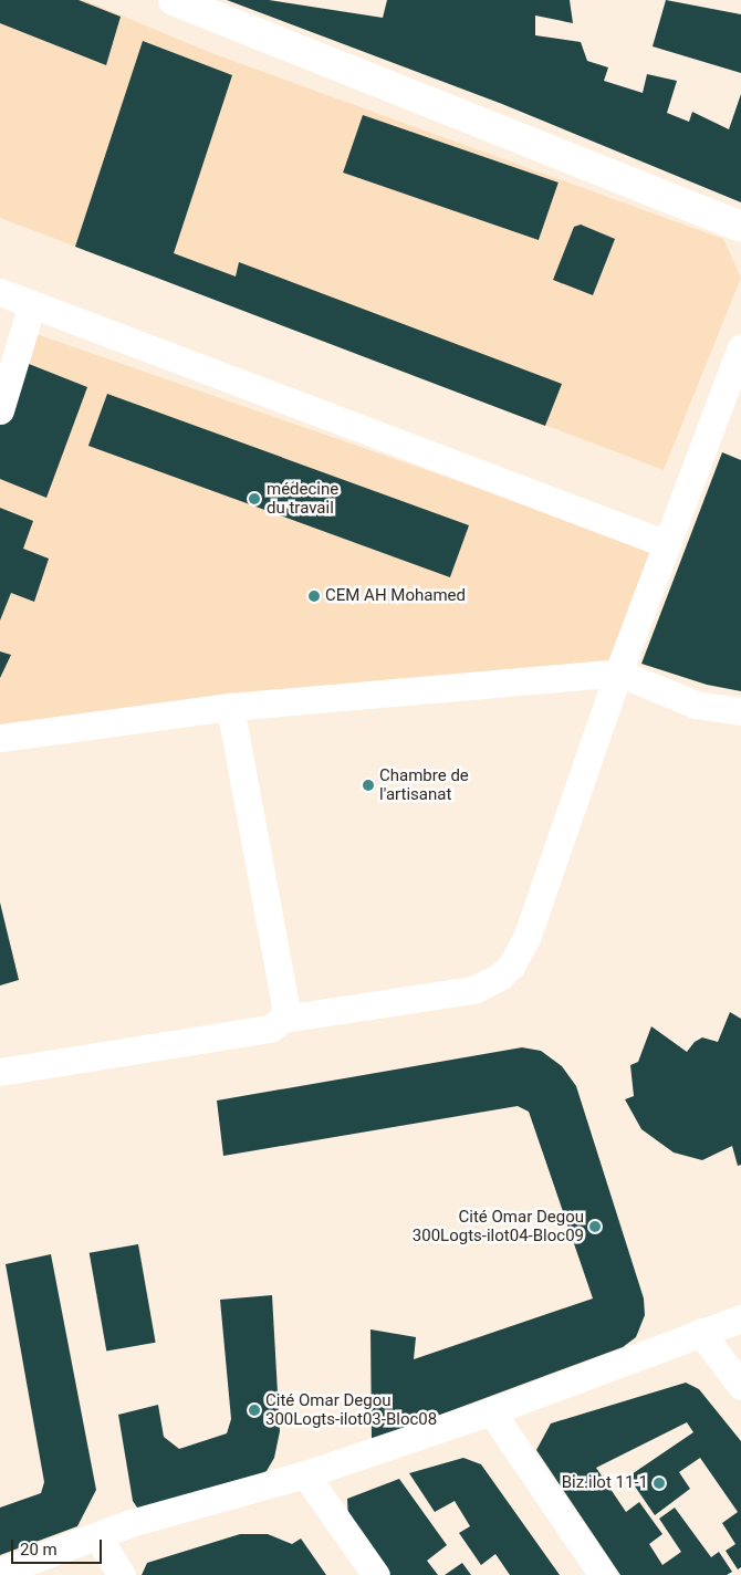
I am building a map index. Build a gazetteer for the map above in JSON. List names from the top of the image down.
{
  "places": [
    "médecine du travail",
    "CEM AH Mohamed",
    "Chambre de l'artisanat",
    "Cité Omar Degou 300Logts-ilot04-Bloc09",
    "Cité Omar Degou 300Logts-ilot03-Bloc08",
    "Biz.ilot 11-1"
  ],
  "scale_bar": "20 m"
}
